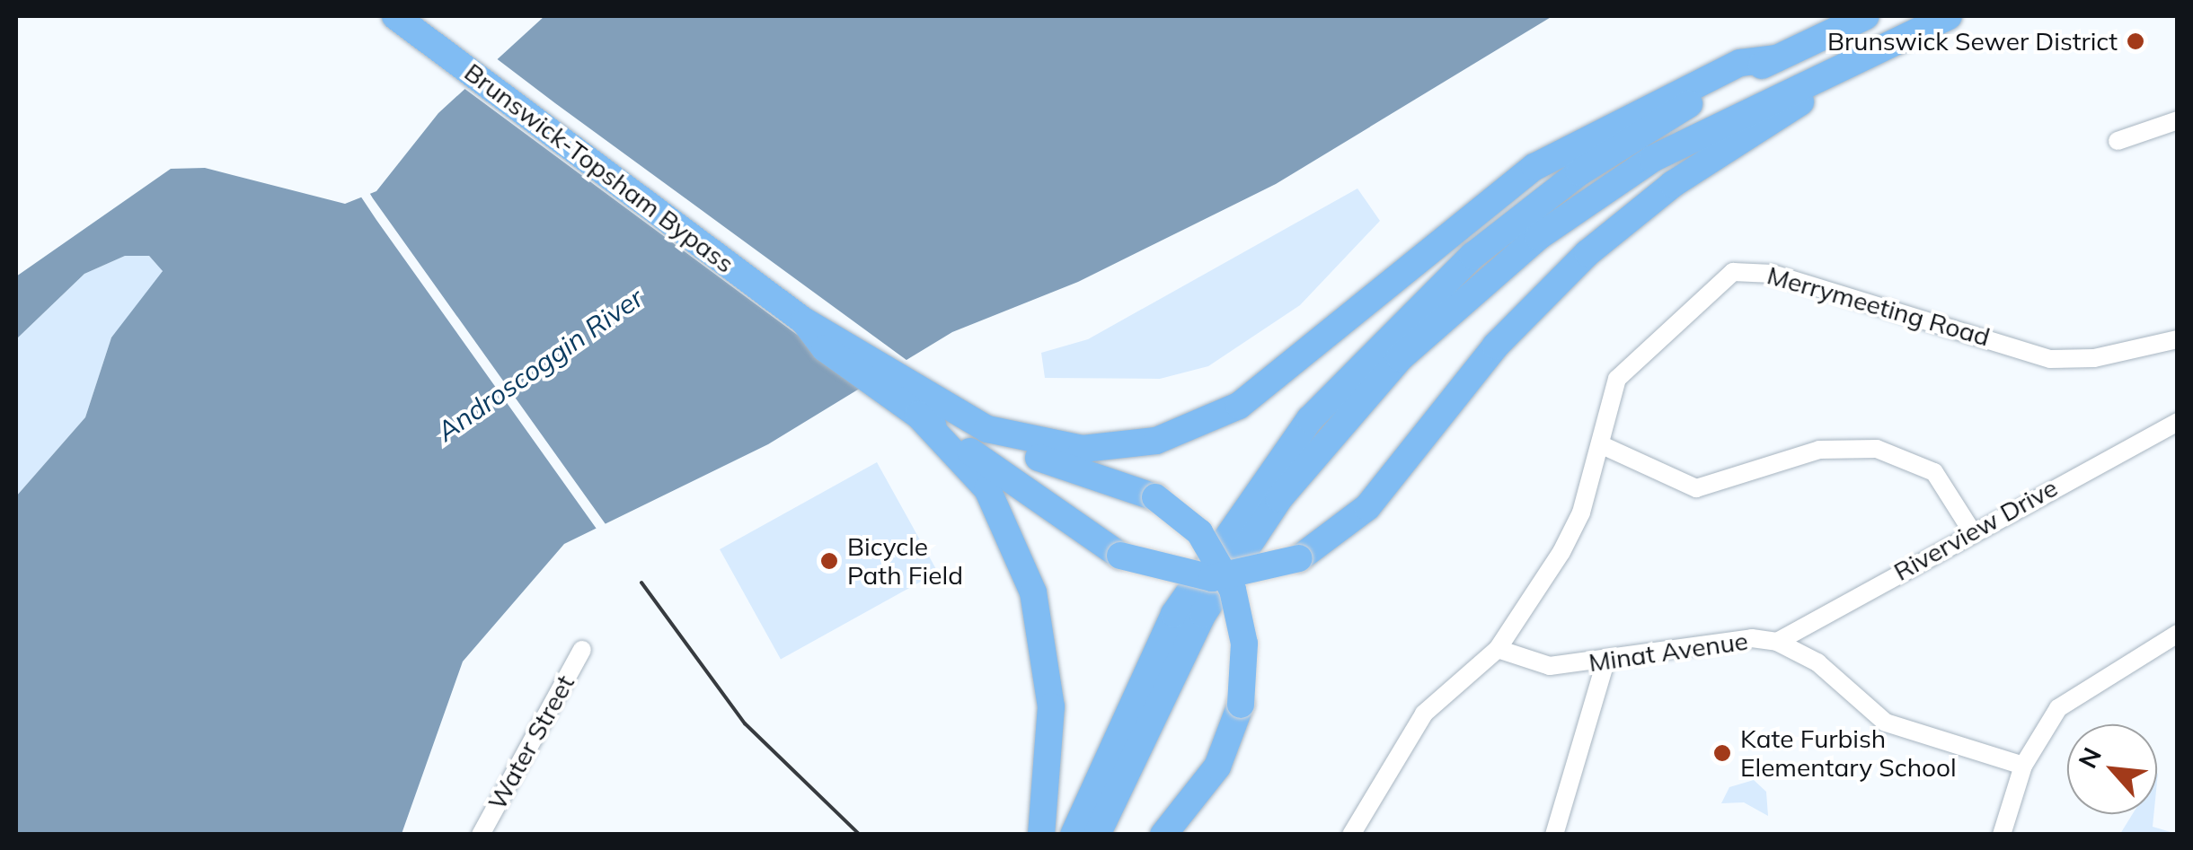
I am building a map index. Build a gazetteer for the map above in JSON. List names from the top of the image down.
{
  "streets": {
    "highway": ["Brunswick-Topsham Bypass"],
    "street": [
      "Merrymeeting Road",
      "Riverview Drive",
      "Minat Avenue",
      "Water Street"
    ]
  },
  "crossings": [
    ["Merrymeeting Road", "Minat Avenue"],
    ["Riverview Drive", "Minat Avenue"]
  ],
  "water": ["Androscoggin River"],
  "places": ["Brunswick Sewer District", "Bicycle Path Field", "Kate Furbish Elementary School"],
  "north": "top left"
}
